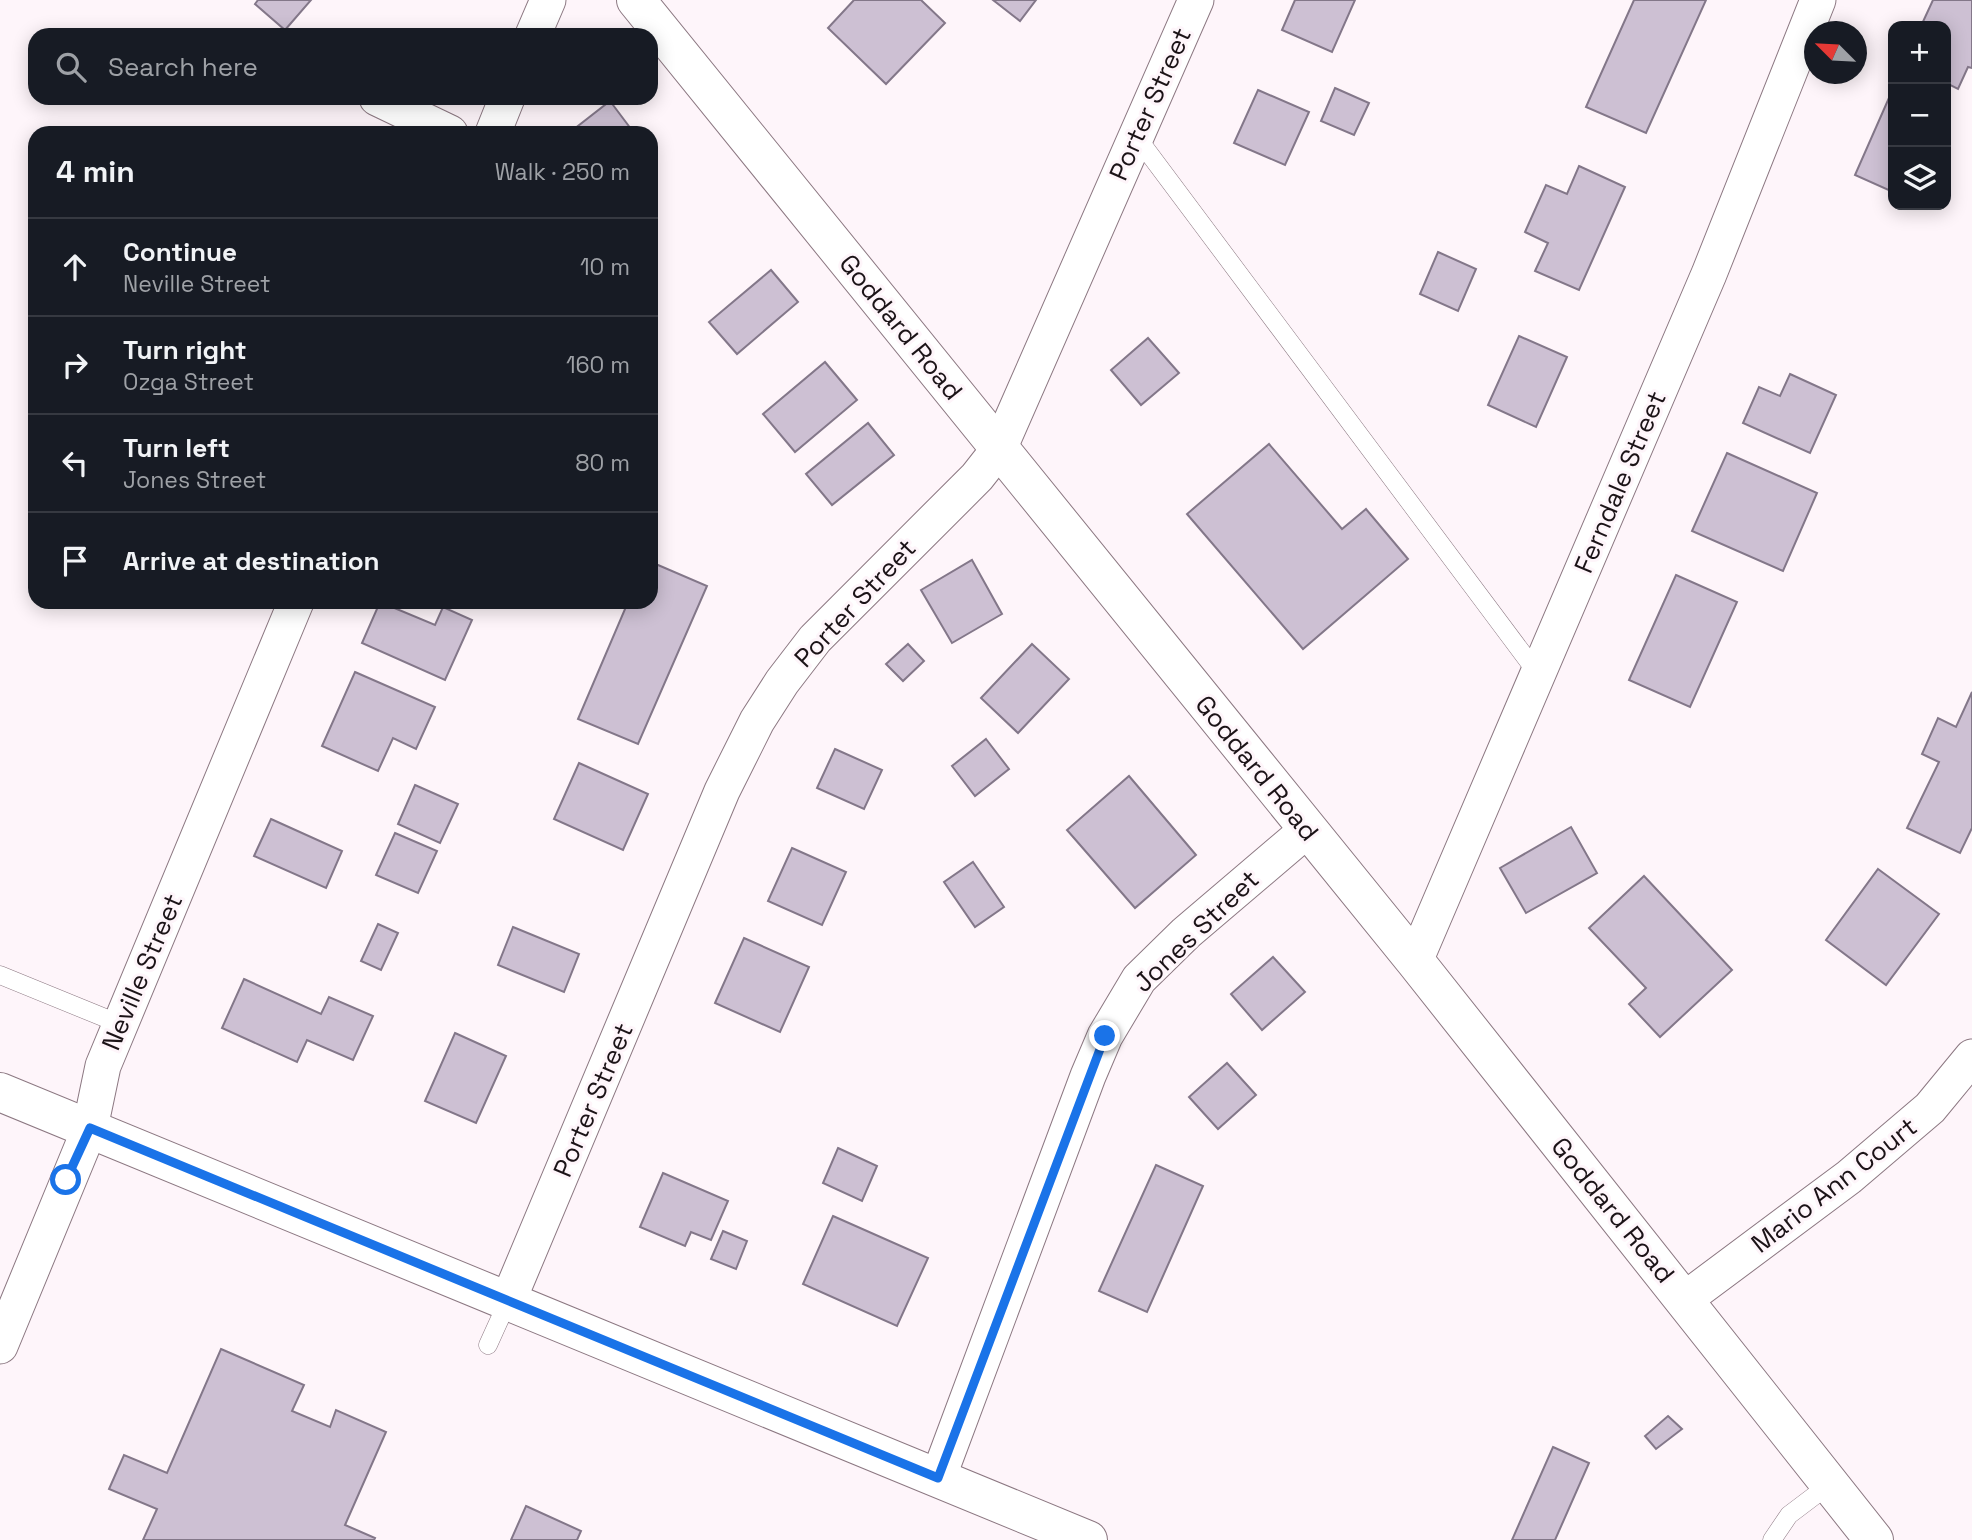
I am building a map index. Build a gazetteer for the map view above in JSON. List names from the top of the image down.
{
  "streets": {
    "main road": ["Goddard Road"],
    "street": [
      "Porter Street",
      "Ferndale Street",
      "Jones Street",
      "Neville Street",
      "Mario Ann Court"
    ]
  },
  "crossings": [
    ["Porter Street", "Goddard Road"],
    ["Goddard Road", "Ferndale Street"],
    ["Goddard Road", "Jones Street"],
    ["Goddard Road", "Mario Ann Court"]
  ],
  "north": "top left",
  "page": {
    "map_buttons": ["+", "−"],
    "search": "Search here",
    "heading": ["4 min", "Walk · 250 m"],
    "list": [
      ["Continue", "Neville Street", "10 m"],
      ["Turn right", "Ozga Street", "160 m"],
      ["Turn left", "Jones Street", "80 m"],
      "Arrive at destination"
    ]
  }
}
